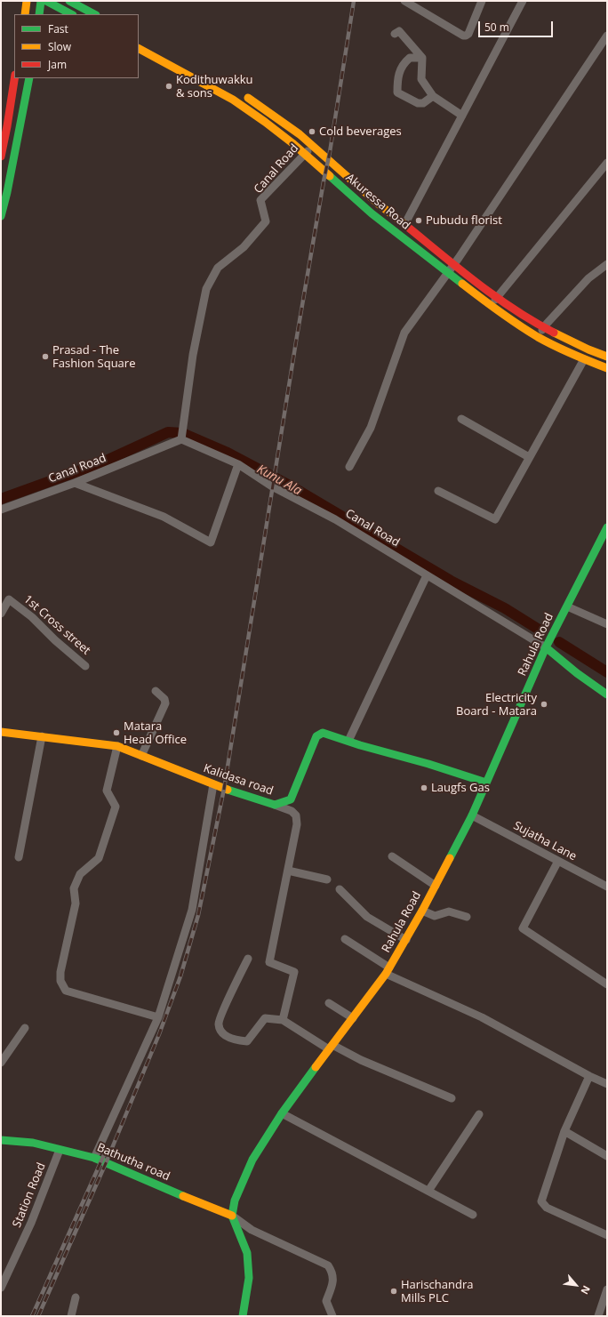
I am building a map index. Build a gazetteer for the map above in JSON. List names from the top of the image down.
{
  "streets": {
    "main road": [
      "Akuressa Road",
      "Rahula Road",
      "Kalidasa road",
      "Bathutha road"
    ],
    "street": [
      "Canal Road",
      "1st Cross street",
      "Sujatha Lane",
      "Station Road"
    ]
  },
  "crossings": [
    ["Canal Road", "Akuressa Road"],
    ["Canal Road", "Rahula Road"],
    ["Rahula Road", "Kalidasa road"],
    ["Rahula Road", "Sujatha Lane"],
    ["Rahula Road", "Bathutha road"],
    ["Bathutha road", "Station Road"]
  ],
  "water": ["Kunu Ala"],
  "places": [
    "Kodithuwakku & sons",
    "Cold beverages",
    "Pubudu florist",
    "Prasad - The Fashion Square",
    "Electricity Board - Matara",
    "Matara Head Office",
    "Laugfs Gas",
    "Harischandra Mills PLC"
  ],
  "legend": ["Fast", "Slow", "Jam"],
  "scale_bar": "50 m",
  "north": "bottom right"
}
